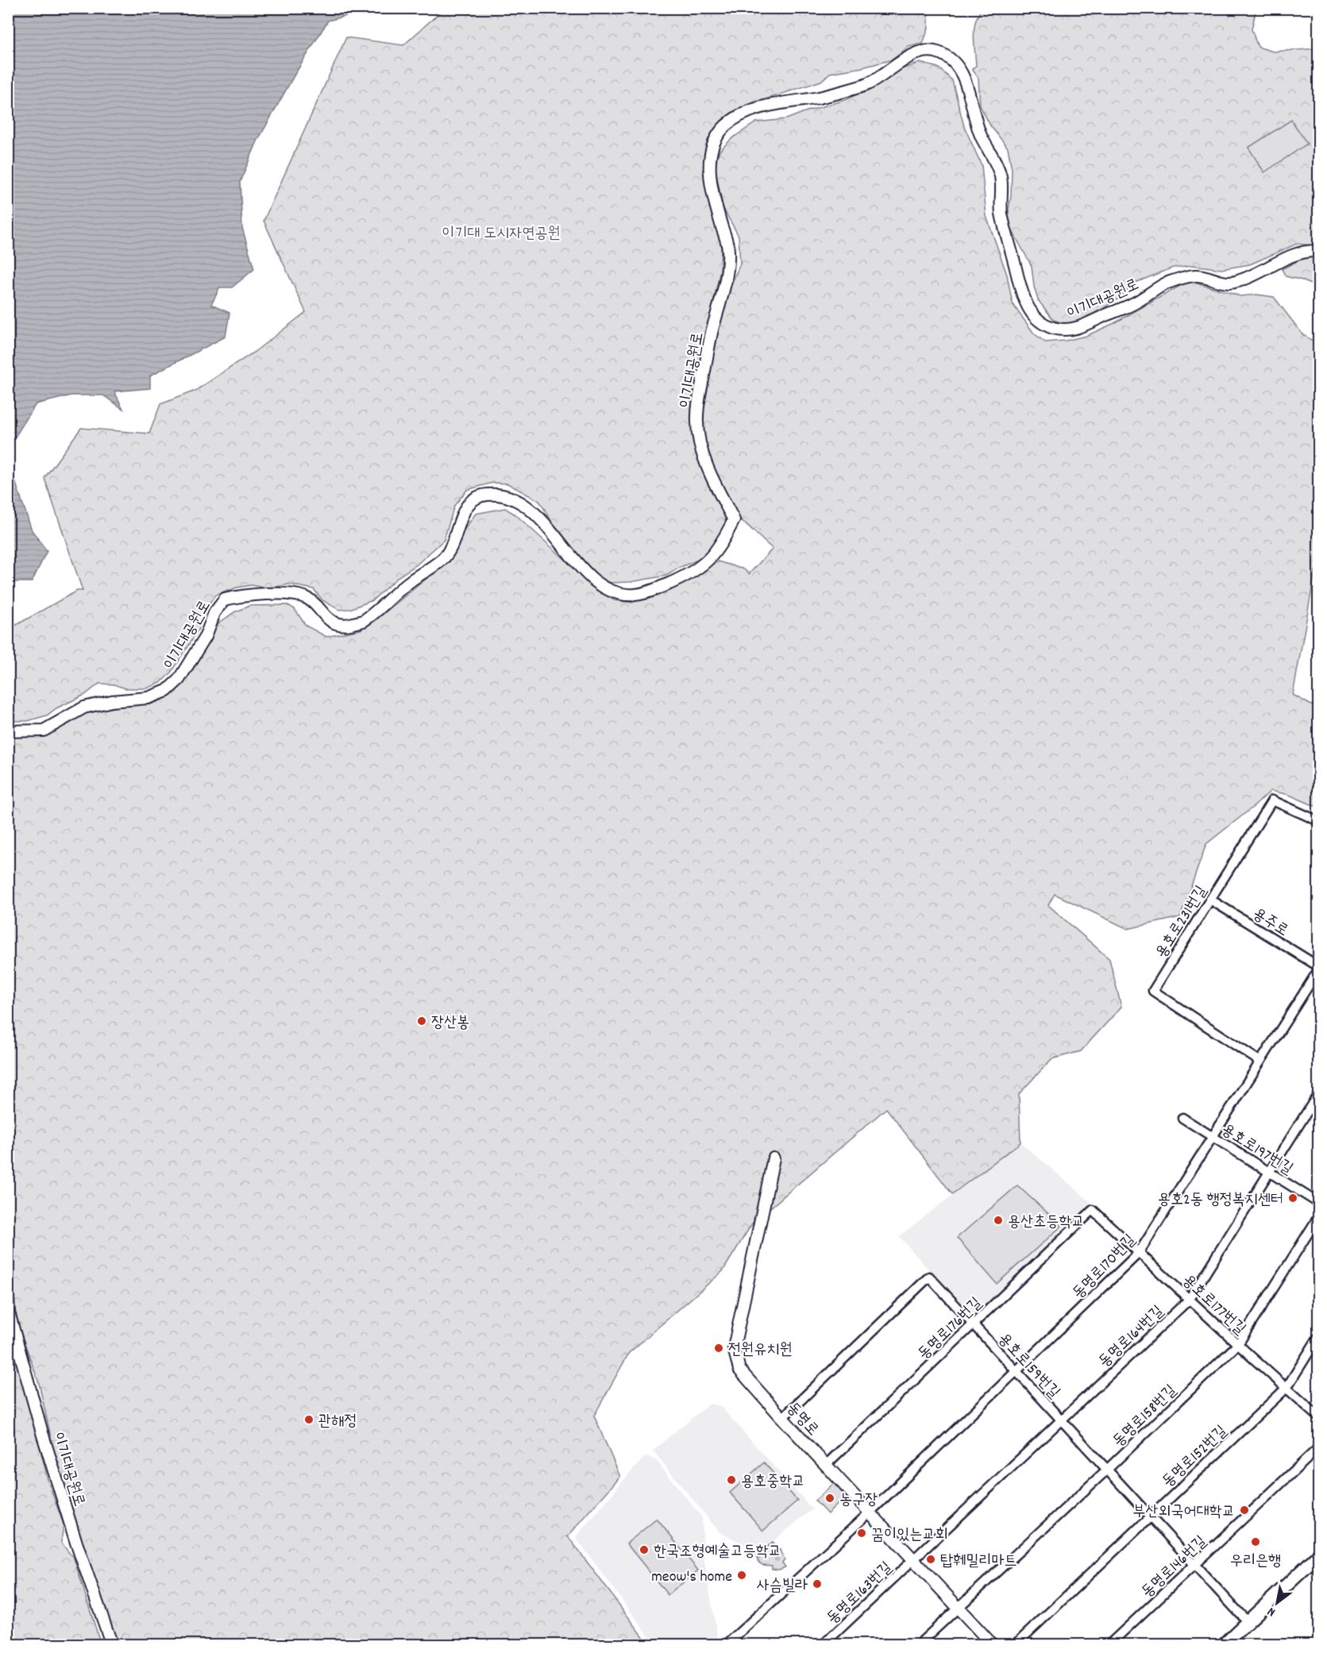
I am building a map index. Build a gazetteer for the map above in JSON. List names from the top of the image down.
{
  "streets": {
    "street": [
      "이기대공원로",
      "용호로231번길",
      "용주로",
      "용호로197번길",
      "동명로170번길",
      "용호로177번길",
      "동명로176번길",
      "동명로164번길",
      "용호로159번길",
      "동명로158번길",
      "동명로",
      "동명로152번길",
      "동명로146번길",
      "동명로163번길"
    ]
  },
  "crossings": [
    ["용호로231번길", "용주로"],
    ["용호로231번길", "동명로170번길"],
    ["용호로197번길", "동명로170번길"],
    ["용호로197번길", "동명로164번길"],
    ["동명로170번길", "용호로177번길"],
    ["동명로170번길", "용호로159번길"],
    ["동명로170번길", "동명로"],
    ["용호로177번길", "동명로176번길"],
    ["용호로177번길", "동명로164번길"],
    ["용호로177번길", "동명로158번길"],
    ["용호로177번길", "동명로152번길"],
    ["동명로176번길", "용호로159번길"],
    ["동명로176번길", "동명로"],
    ["동명로164번길", "용호로159번길"],
    ["동명로164번길", "동명로"],
    ["동명로164번길", "동명로163번길"],
    ["용호로159번길", "동명로158번길"],
    ["용호로159번길", "동명로"],
    ["용호로159번길", "동명로152번길"],
    ["용호로159번길", "동명로146번길"],
    ["동명로158번길", "동명로"],
    ["동명로", "동명로163번길"]
  ],
  "parks": ["이기대 도시자연공원"],
  "places": [
    "장산봉",
    "용호2동 행정복지센터",
    "용산초등학교",
    "전원유치원",
    "관해정",
    "용호중학교",
    "농구장",
    "부산외국어대학교",
    "꿈이있는교회",
    "우리은행",
    "한국조형예술고등학교",
    "탑훼밀리마트",
    "meow's home",
    "사슴빌라"
  ],
  "north": "bottom left"
}
